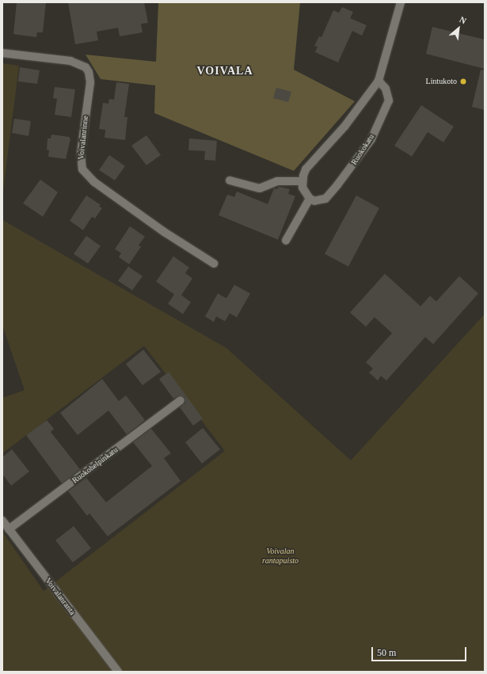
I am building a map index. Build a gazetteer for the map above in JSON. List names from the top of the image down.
{
  "streets": {
    "street": [
      "Voivalanrinne",
      "Ruokokatu",
      "Ruokohelpinkatu",
      "Voivalanranta"
    ]
  },
  "crossings": [
    ["Ruokohelpinkatu", "Voivalanranta"]
  ],
  "districts": ["VOIVALA"],
  "parks": ["Voivalan rantapuisto"],
  "places": ["Lintukoto"],
  "scale_bar": "50 m",
  "north": "top right"
}
